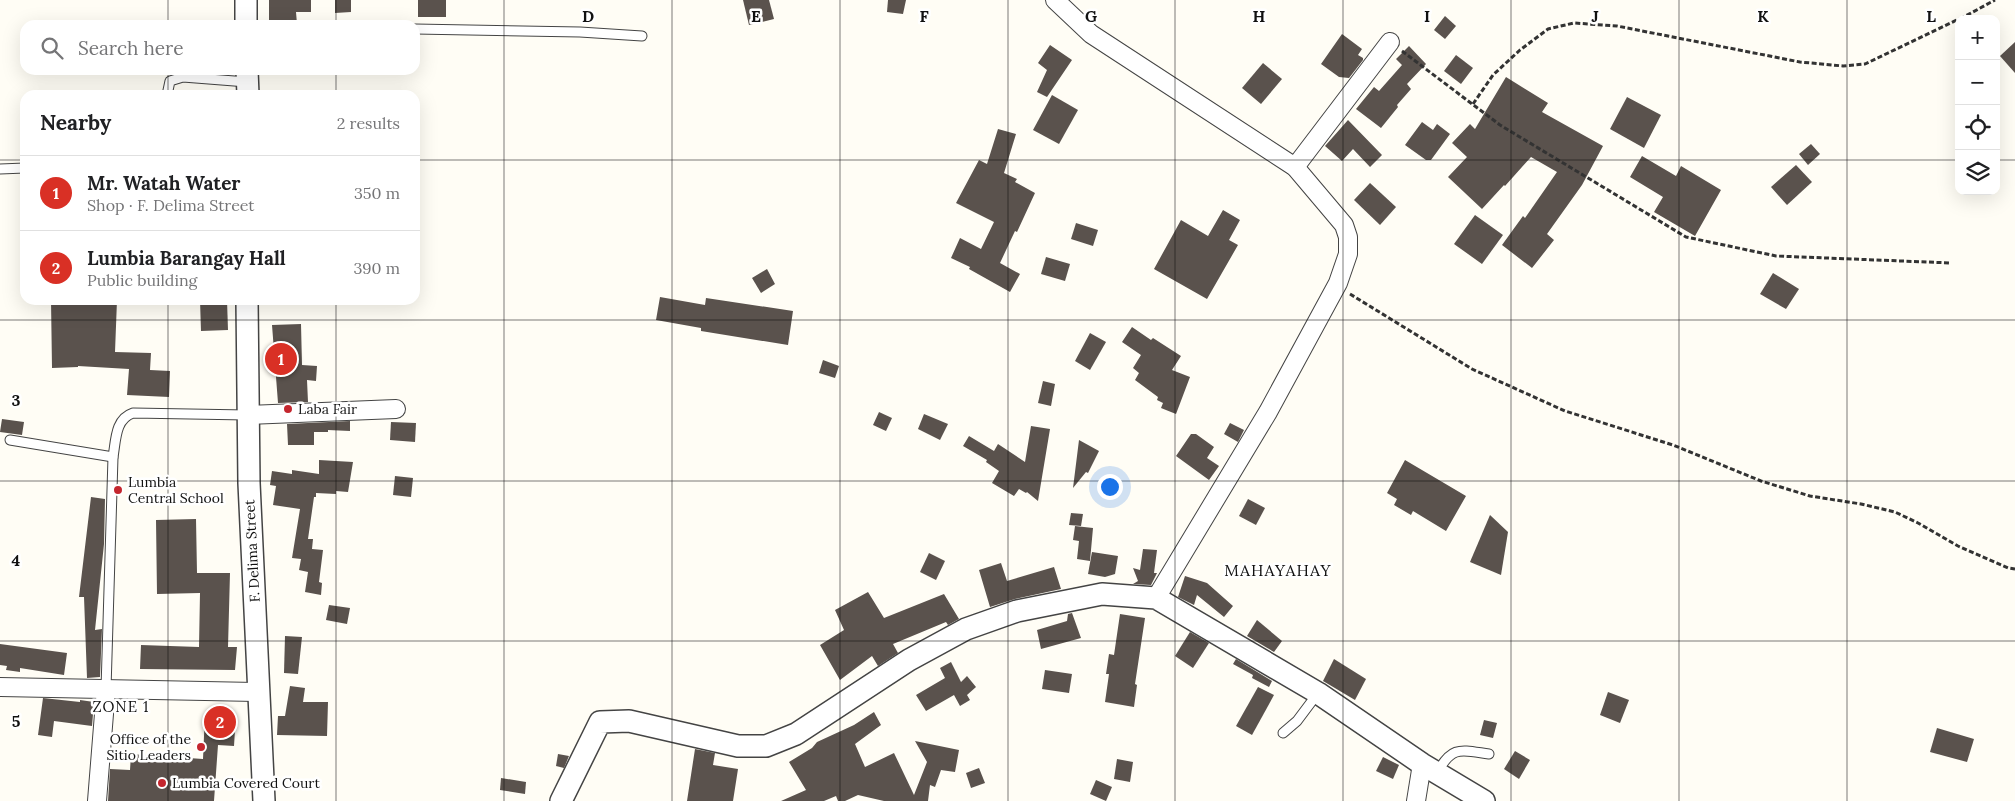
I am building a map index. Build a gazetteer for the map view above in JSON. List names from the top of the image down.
{
  "streets": {
    "street": ["F. Delima Street"]
  },
  "districts": ["MAHAYAHAY", "ZONE 1"],
  "places": [
    "Laba Fair",
    "Lumbia Central School",
    "Office of the Sitio Leaders",
    "Lumbia Covered Court"
  ],
  "page": {
    "map_buttons": ["+", "−"],
    "search": "Search here",
    "heading": ["Nearby", "2 results"],
    "list": [
      {
        "mark": "1",
        "name": "Mr. Watah Water",
        "note": "Shop · F. Delima Street",
        "value": "350 m"
      },
      {
        "mark": "2",
        "name": "Lumbia Barangay Hall",
        "note": "Public building",
        "value": "390 m"
      }
    ],
    "pins": ["1", "2"]
  },
  "grid": {
    "columns": [
      "D",
      "E",
      "F",
      "G",
      "H",
      "I",
      "J",
      "K",
      "L"
    ],
    "rows": ["3", "4", "5"]
  }
}
